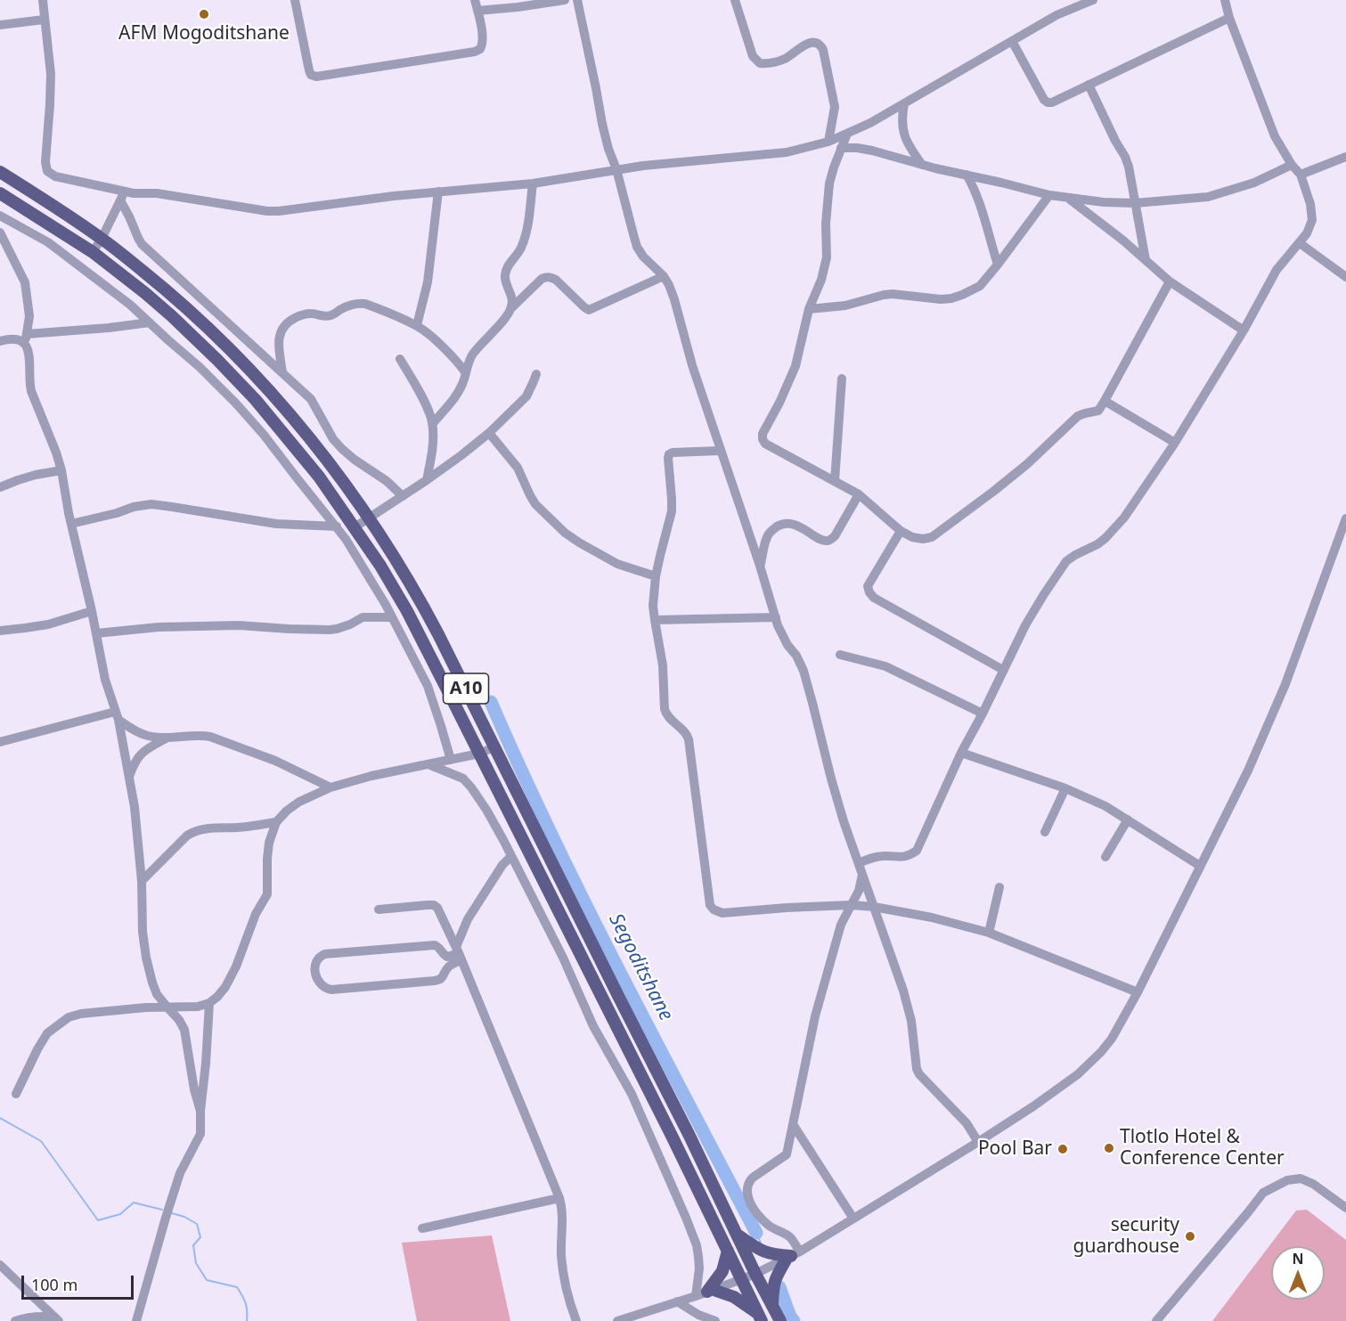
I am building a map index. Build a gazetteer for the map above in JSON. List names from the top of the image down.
{
  "streets": {
    "main road": ["A10"]
  },
  "water": ["Segoditshane"],
  "places": [
    "AFM Mogoditshane",
    "Tlotlo Hotel & Conference Center",
    "Pool Bar",
    "security guardhouse"
  ],
  "scale_bar": "100 m",
  "north": "top"
}
